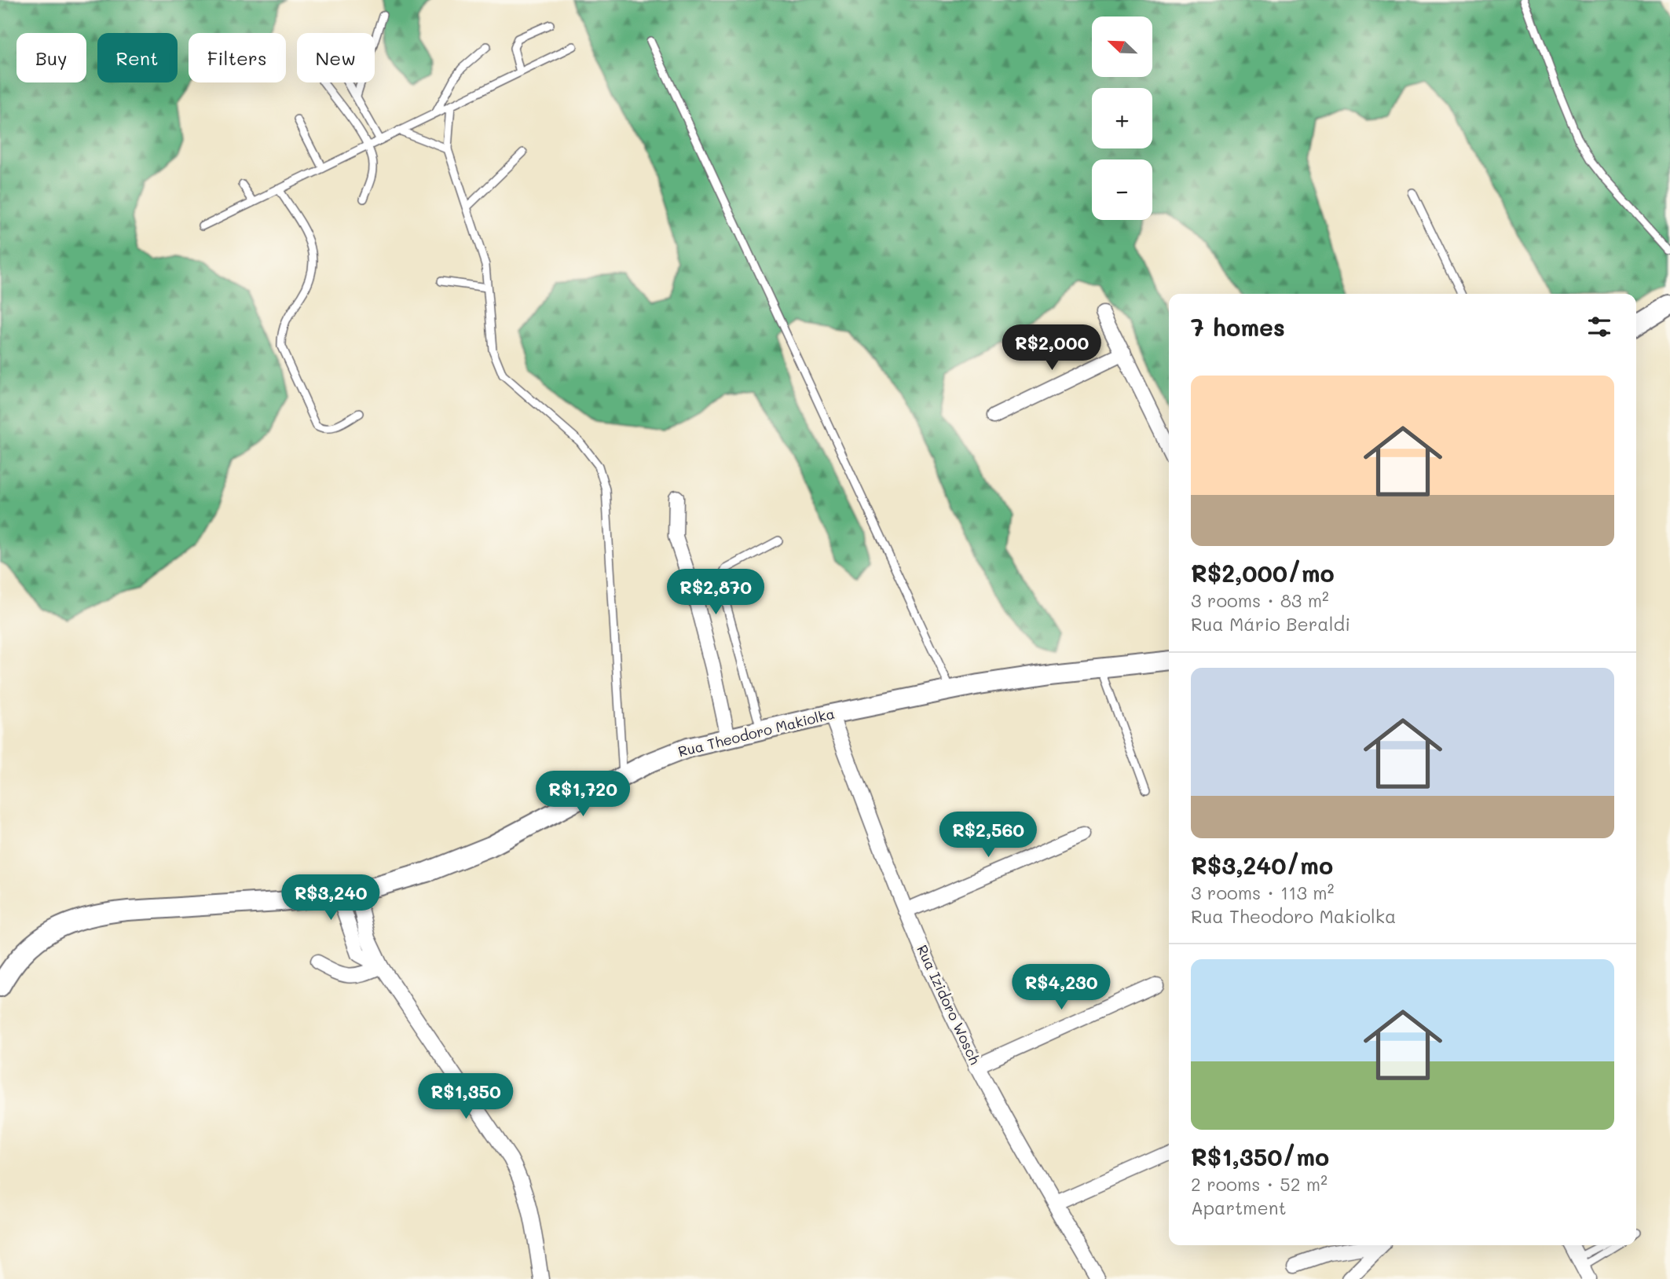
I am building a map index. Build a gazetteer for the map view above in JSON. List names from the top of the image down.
{
  "streets": {
    "main road": ["Rua Theodoro Makiolka"],
    "street": ["Rua Izidoro Wosch"]
  },
  "crossings": [
    ["Rua Theodoro Makiolka", "Rua Izidoro Wosch"]
  ],
  "north": "top left",
  "page": {
    "map_buttons": ["+", "−"],
    "chip": [
      "Buy",
      "Rent",
      "Filters",
      "New"
    ],
    "heading": "7 homes",
    "price": [
      "R$2,000",
      "R$2,870",
      "R$1,720",
      "R$2,560",
      "R$3,240",
      "R$4,230",
      "R$1,350"
    ],
    "list": [
      {
        "name": "R$2,000/mo",
        "note": "3 rooms · 83 m² · Rua Mário Beraldi"
      },
      {
        "name": "R$3,240/mo",
        "note": "3 rooms · 113 m² · Rua Theodoro Makiolka"
      },
      {
        "name": "R$1,350/mo",
        "note": "2 rooms · 52 m² · Apartment"
      }
    ]
  }
}
